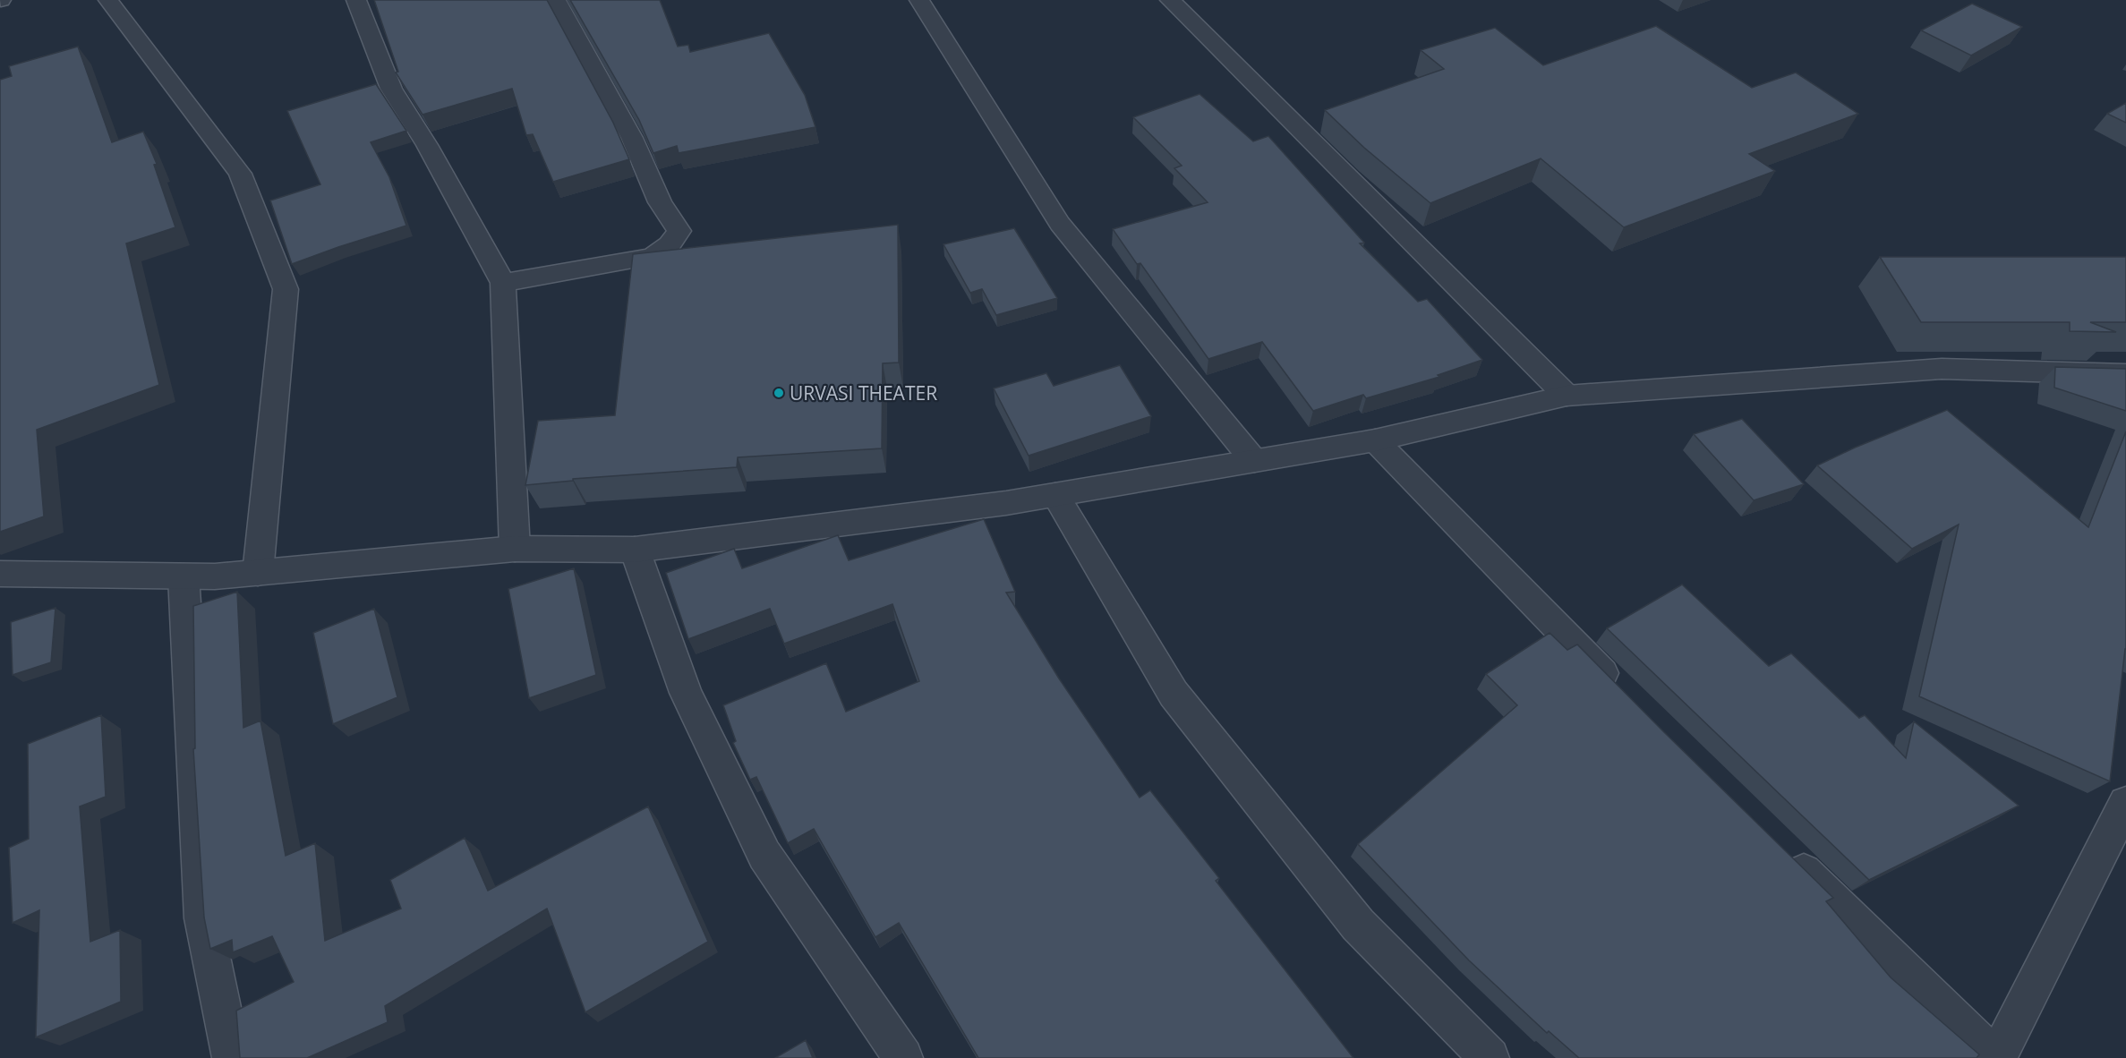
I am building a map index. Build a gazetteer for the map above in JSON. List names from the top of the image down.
{
  "places": ["URVASI THEATER"]
}
